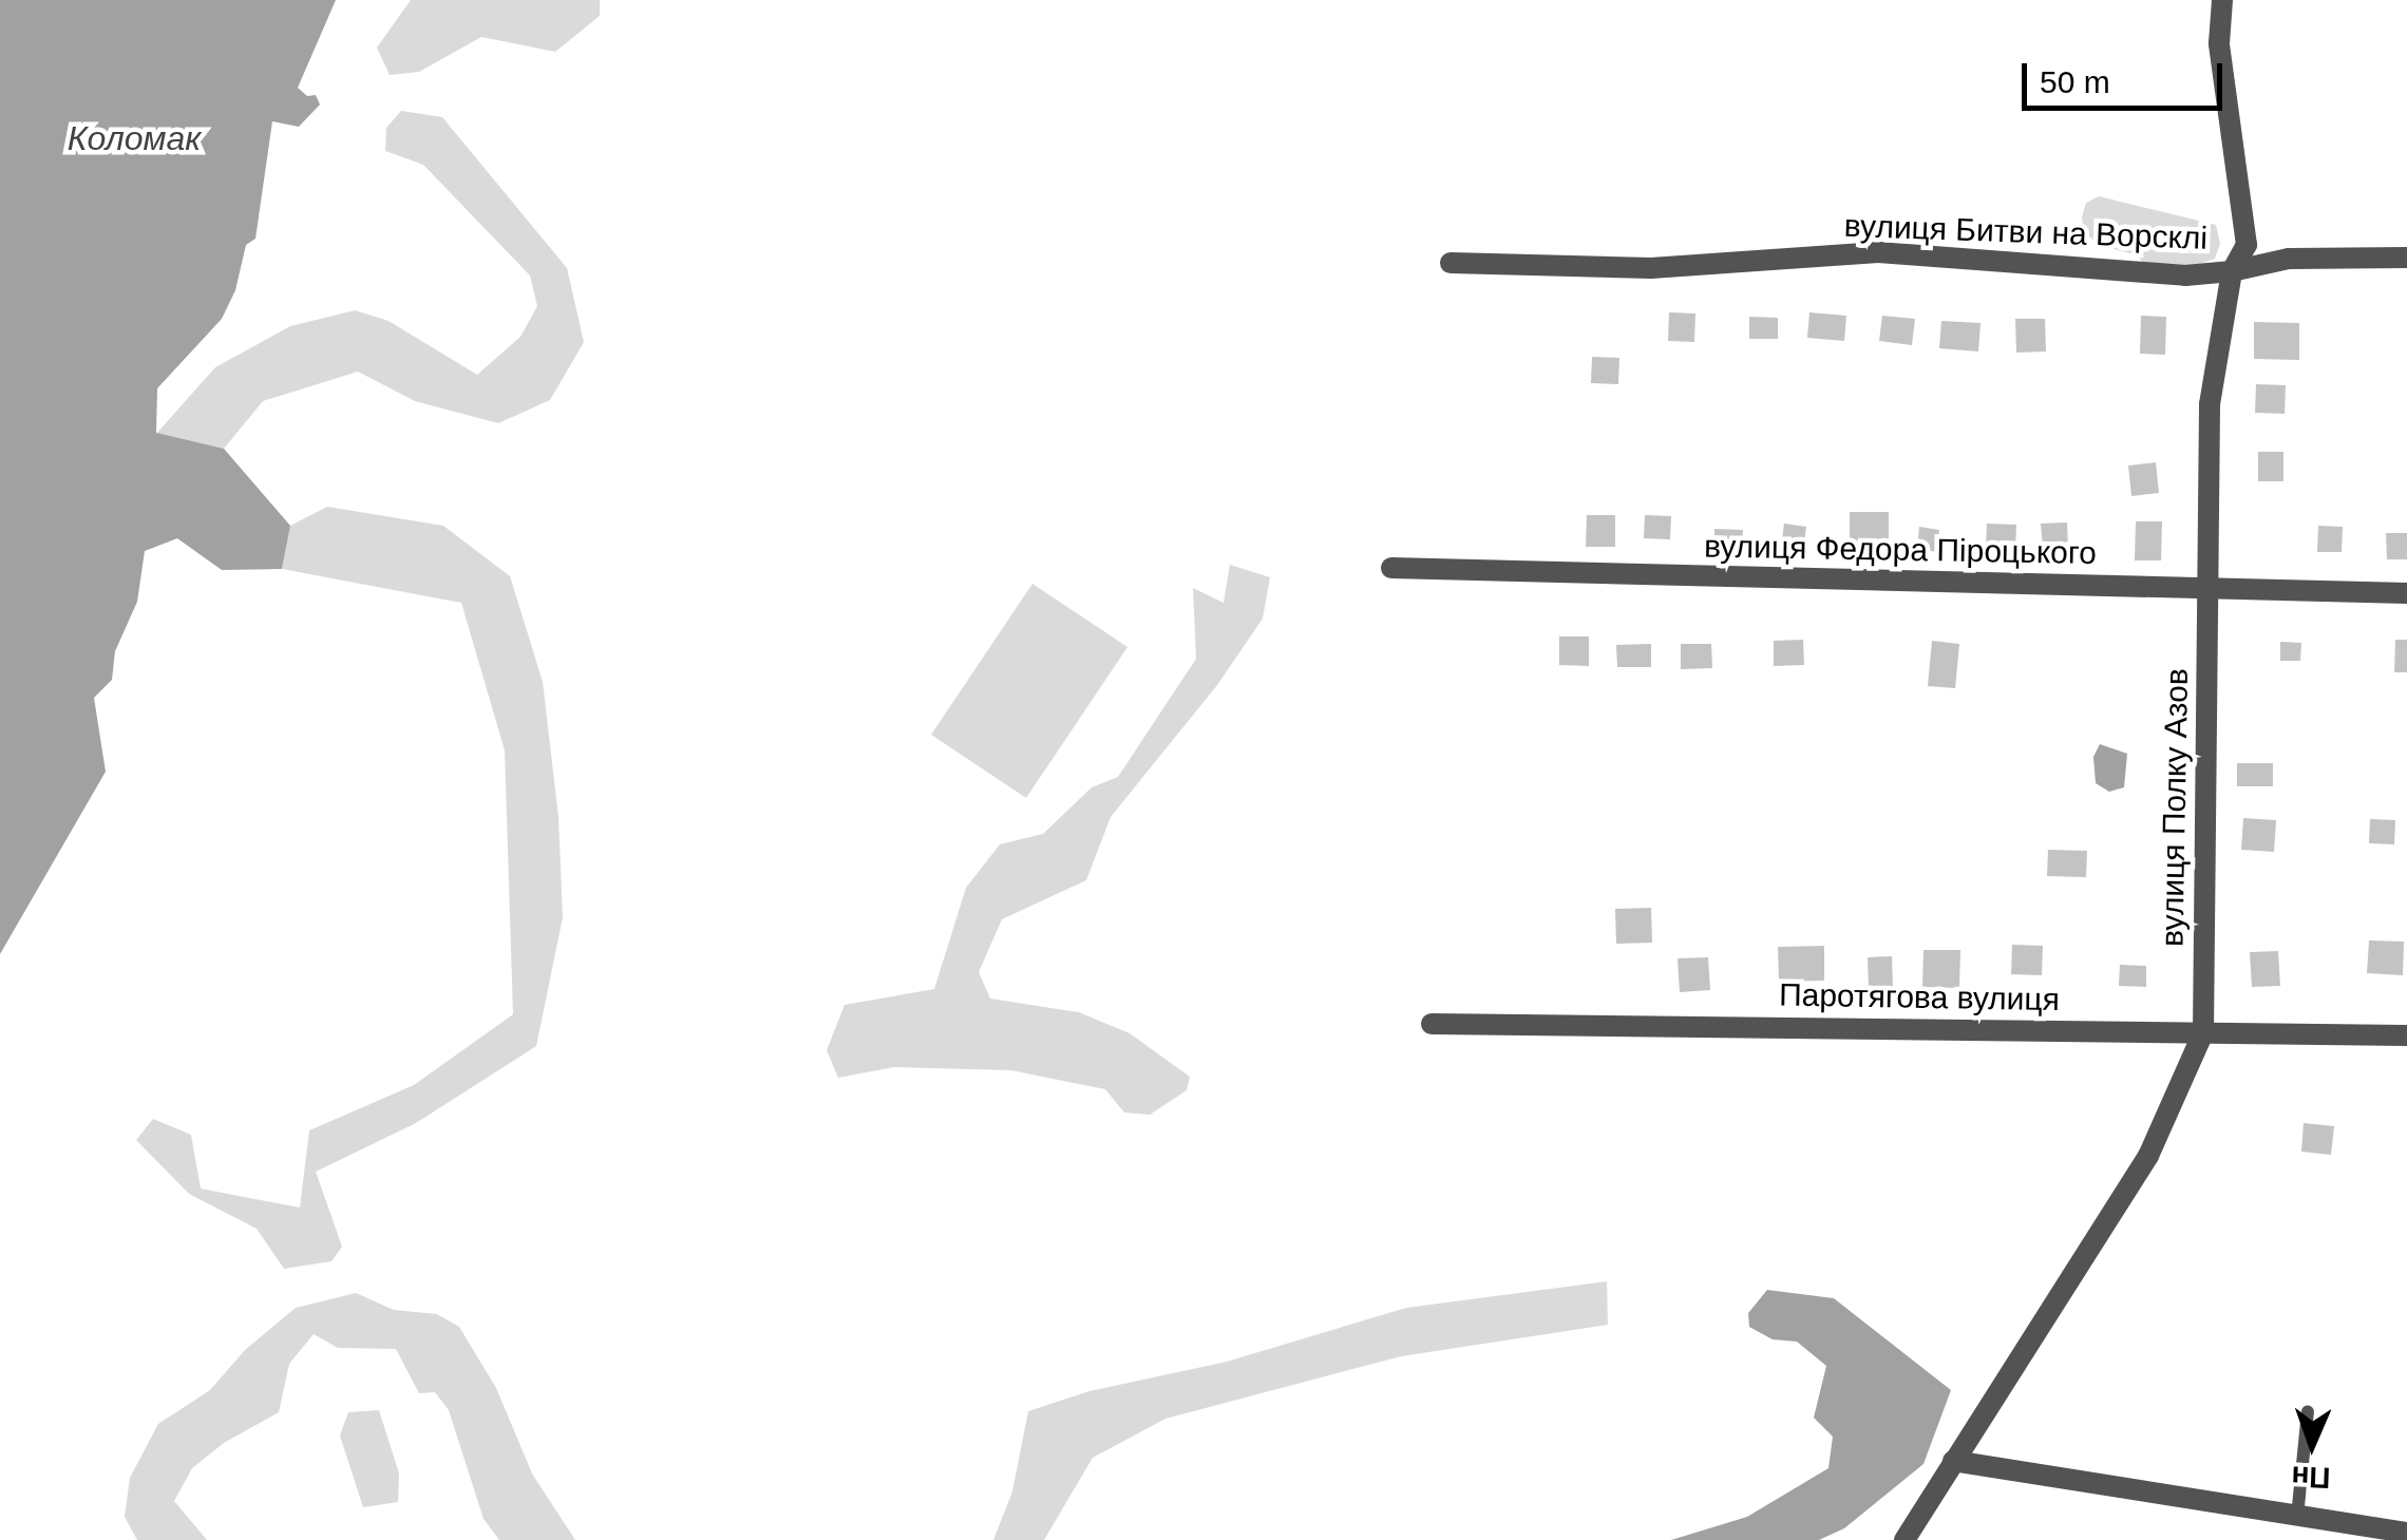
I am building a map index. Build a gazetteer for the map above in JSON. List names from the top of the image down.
{
  "streets": {
    "street": [
      "вулиця Битви на Ворсклі",
      "вулиця Федора Піроцького",
      "вулиця Полку Азов",
      "Паротягова вулиця"
    ]
  },
  "crossings": [
    ["вулиця Битви на Ворсклі", "вулиця Полку Азов"],
    ["вулиця Федора Піроцького", "вулиця Полку Азов"],
    ["вулиця Полку Азов", "Паротягова вулиця"]
  ],
  "water": ["Коломак"],
  "scale_bar": "50 m",
  "north": "bottom"
}
